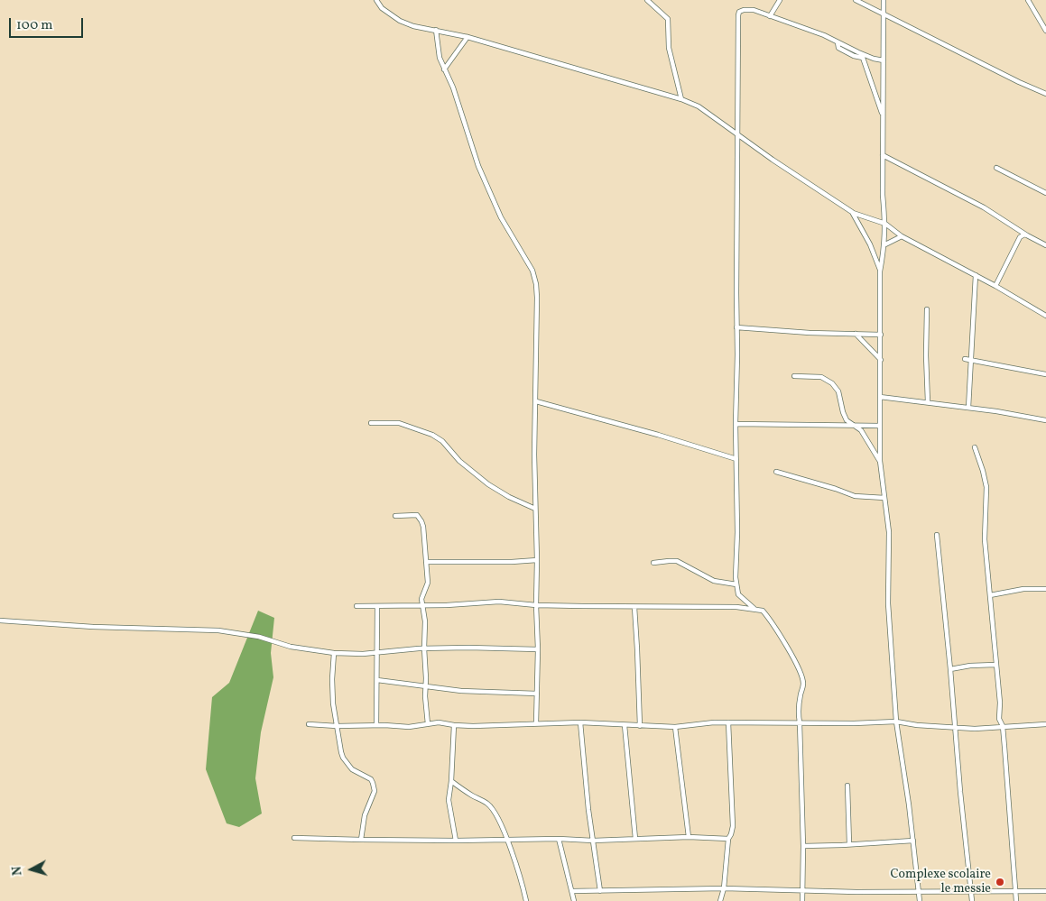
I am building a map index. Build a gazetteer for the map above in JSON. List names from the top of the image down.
{
  "places": ["Complexe scolaire le messie"],
  "scale_bar": "100 m",
  "north": "left"
}
